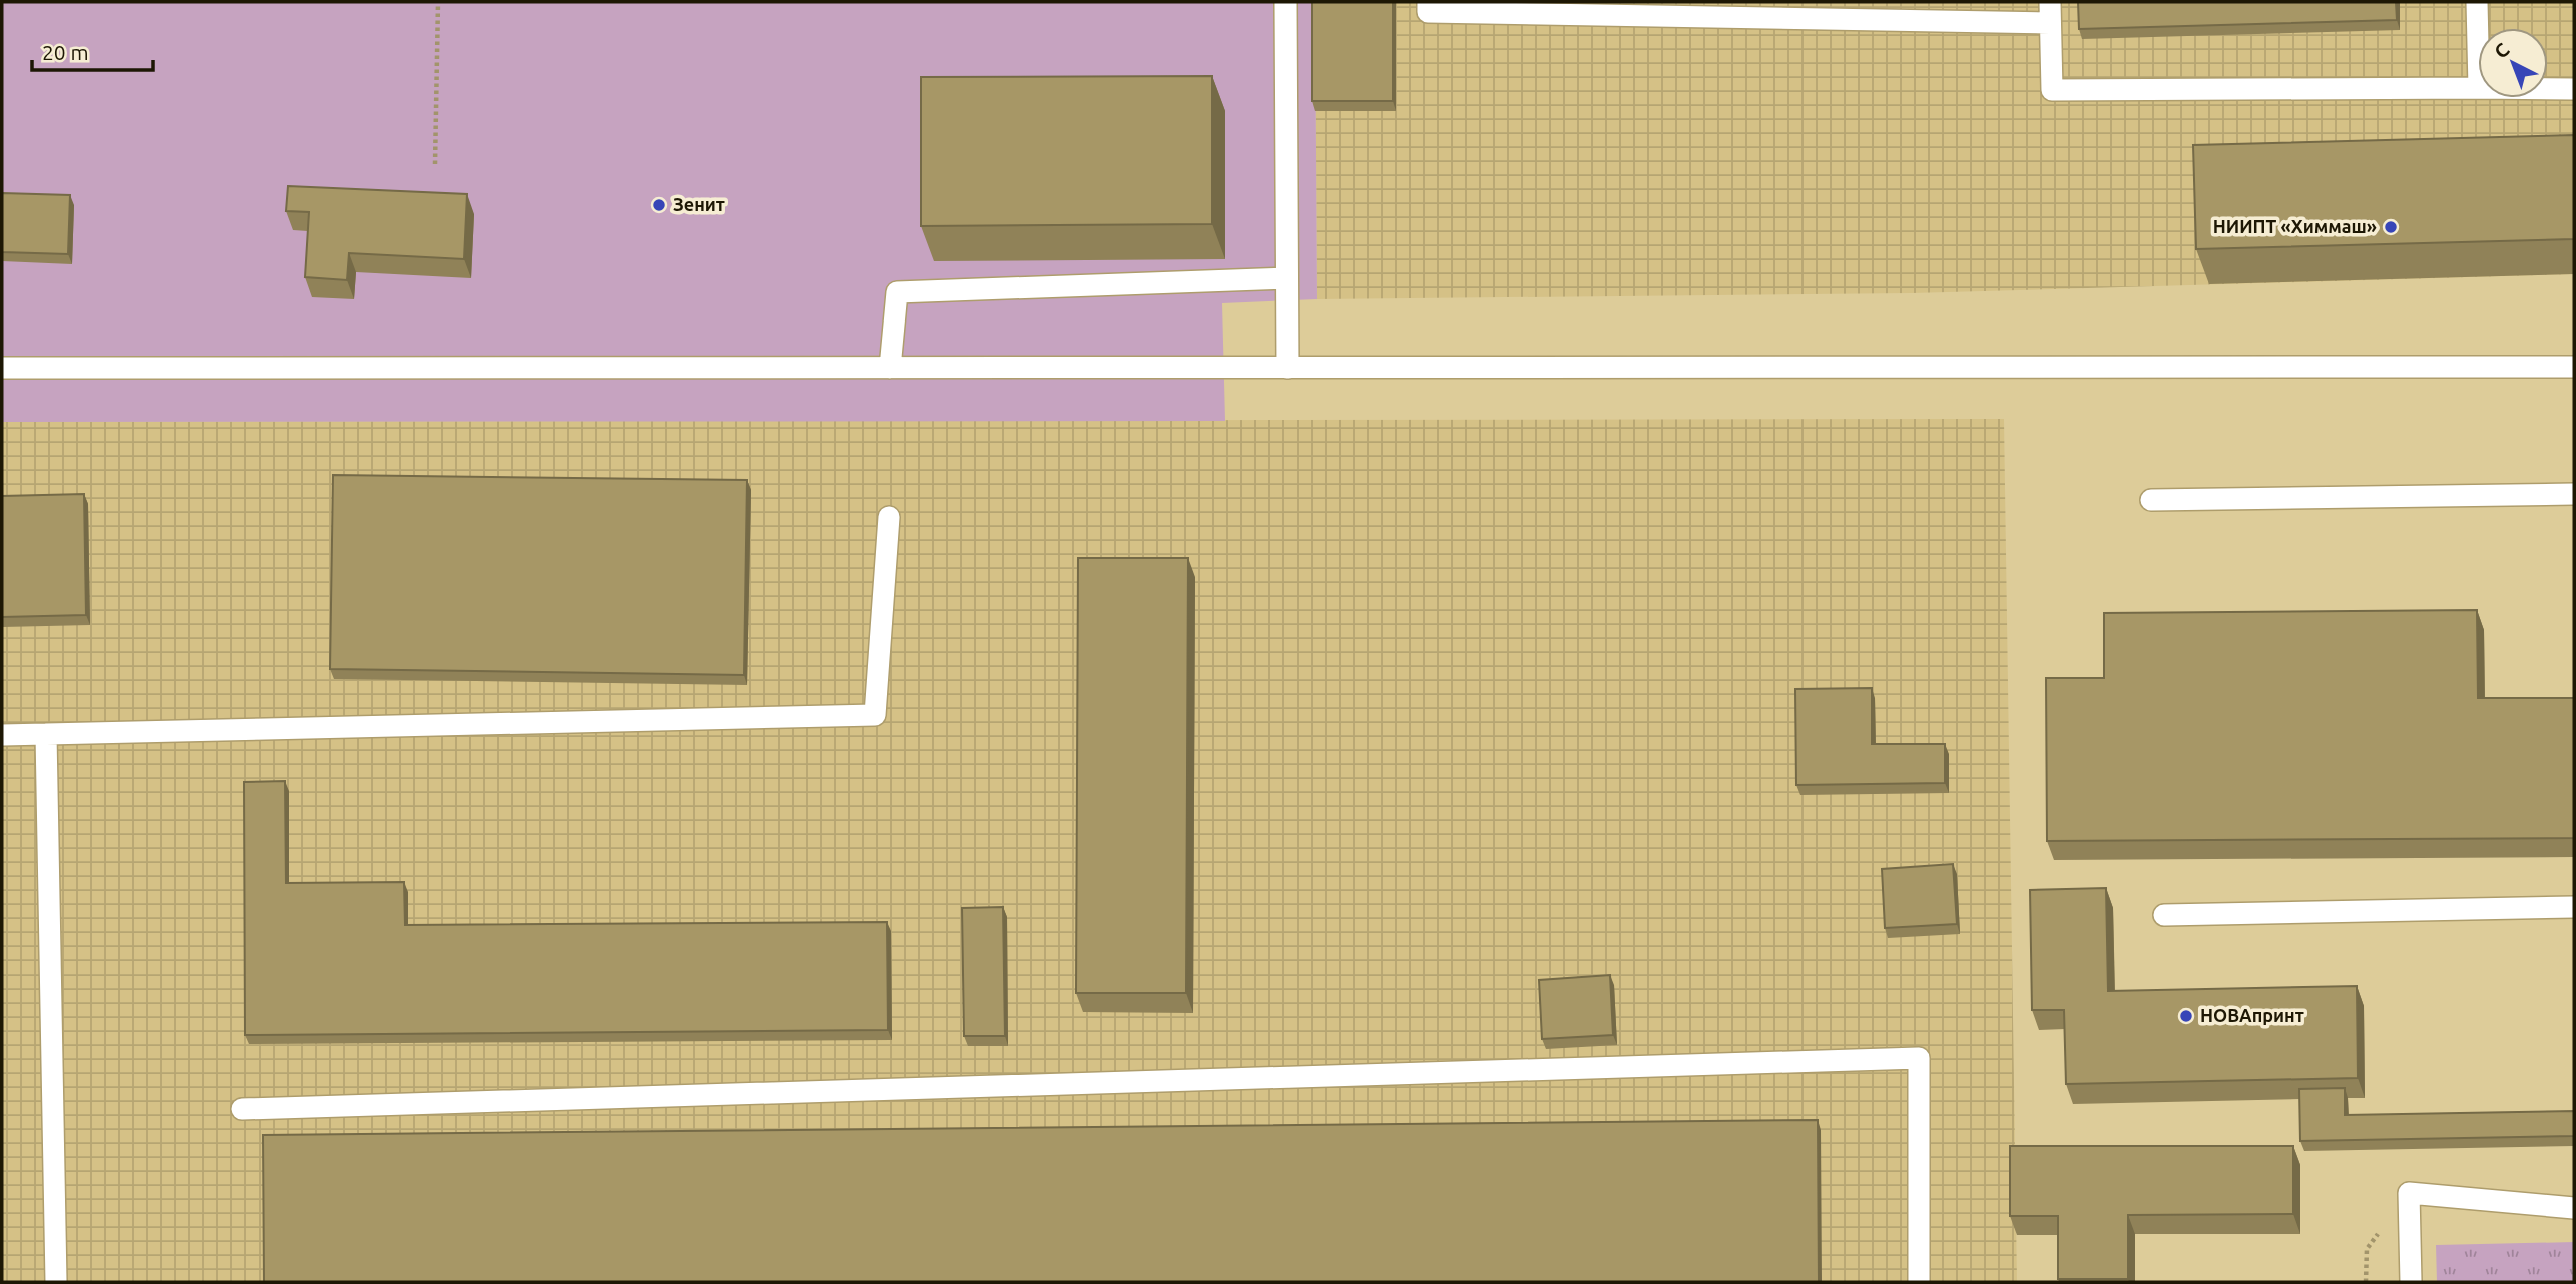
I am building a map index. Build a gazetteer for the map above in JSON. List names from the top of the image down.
{
  "places": ["Зенит", "НИИПТ «Химмаш»", "НОВАпринт"],
  "scale_bar": "20 m",
  "north": "top left"
}
